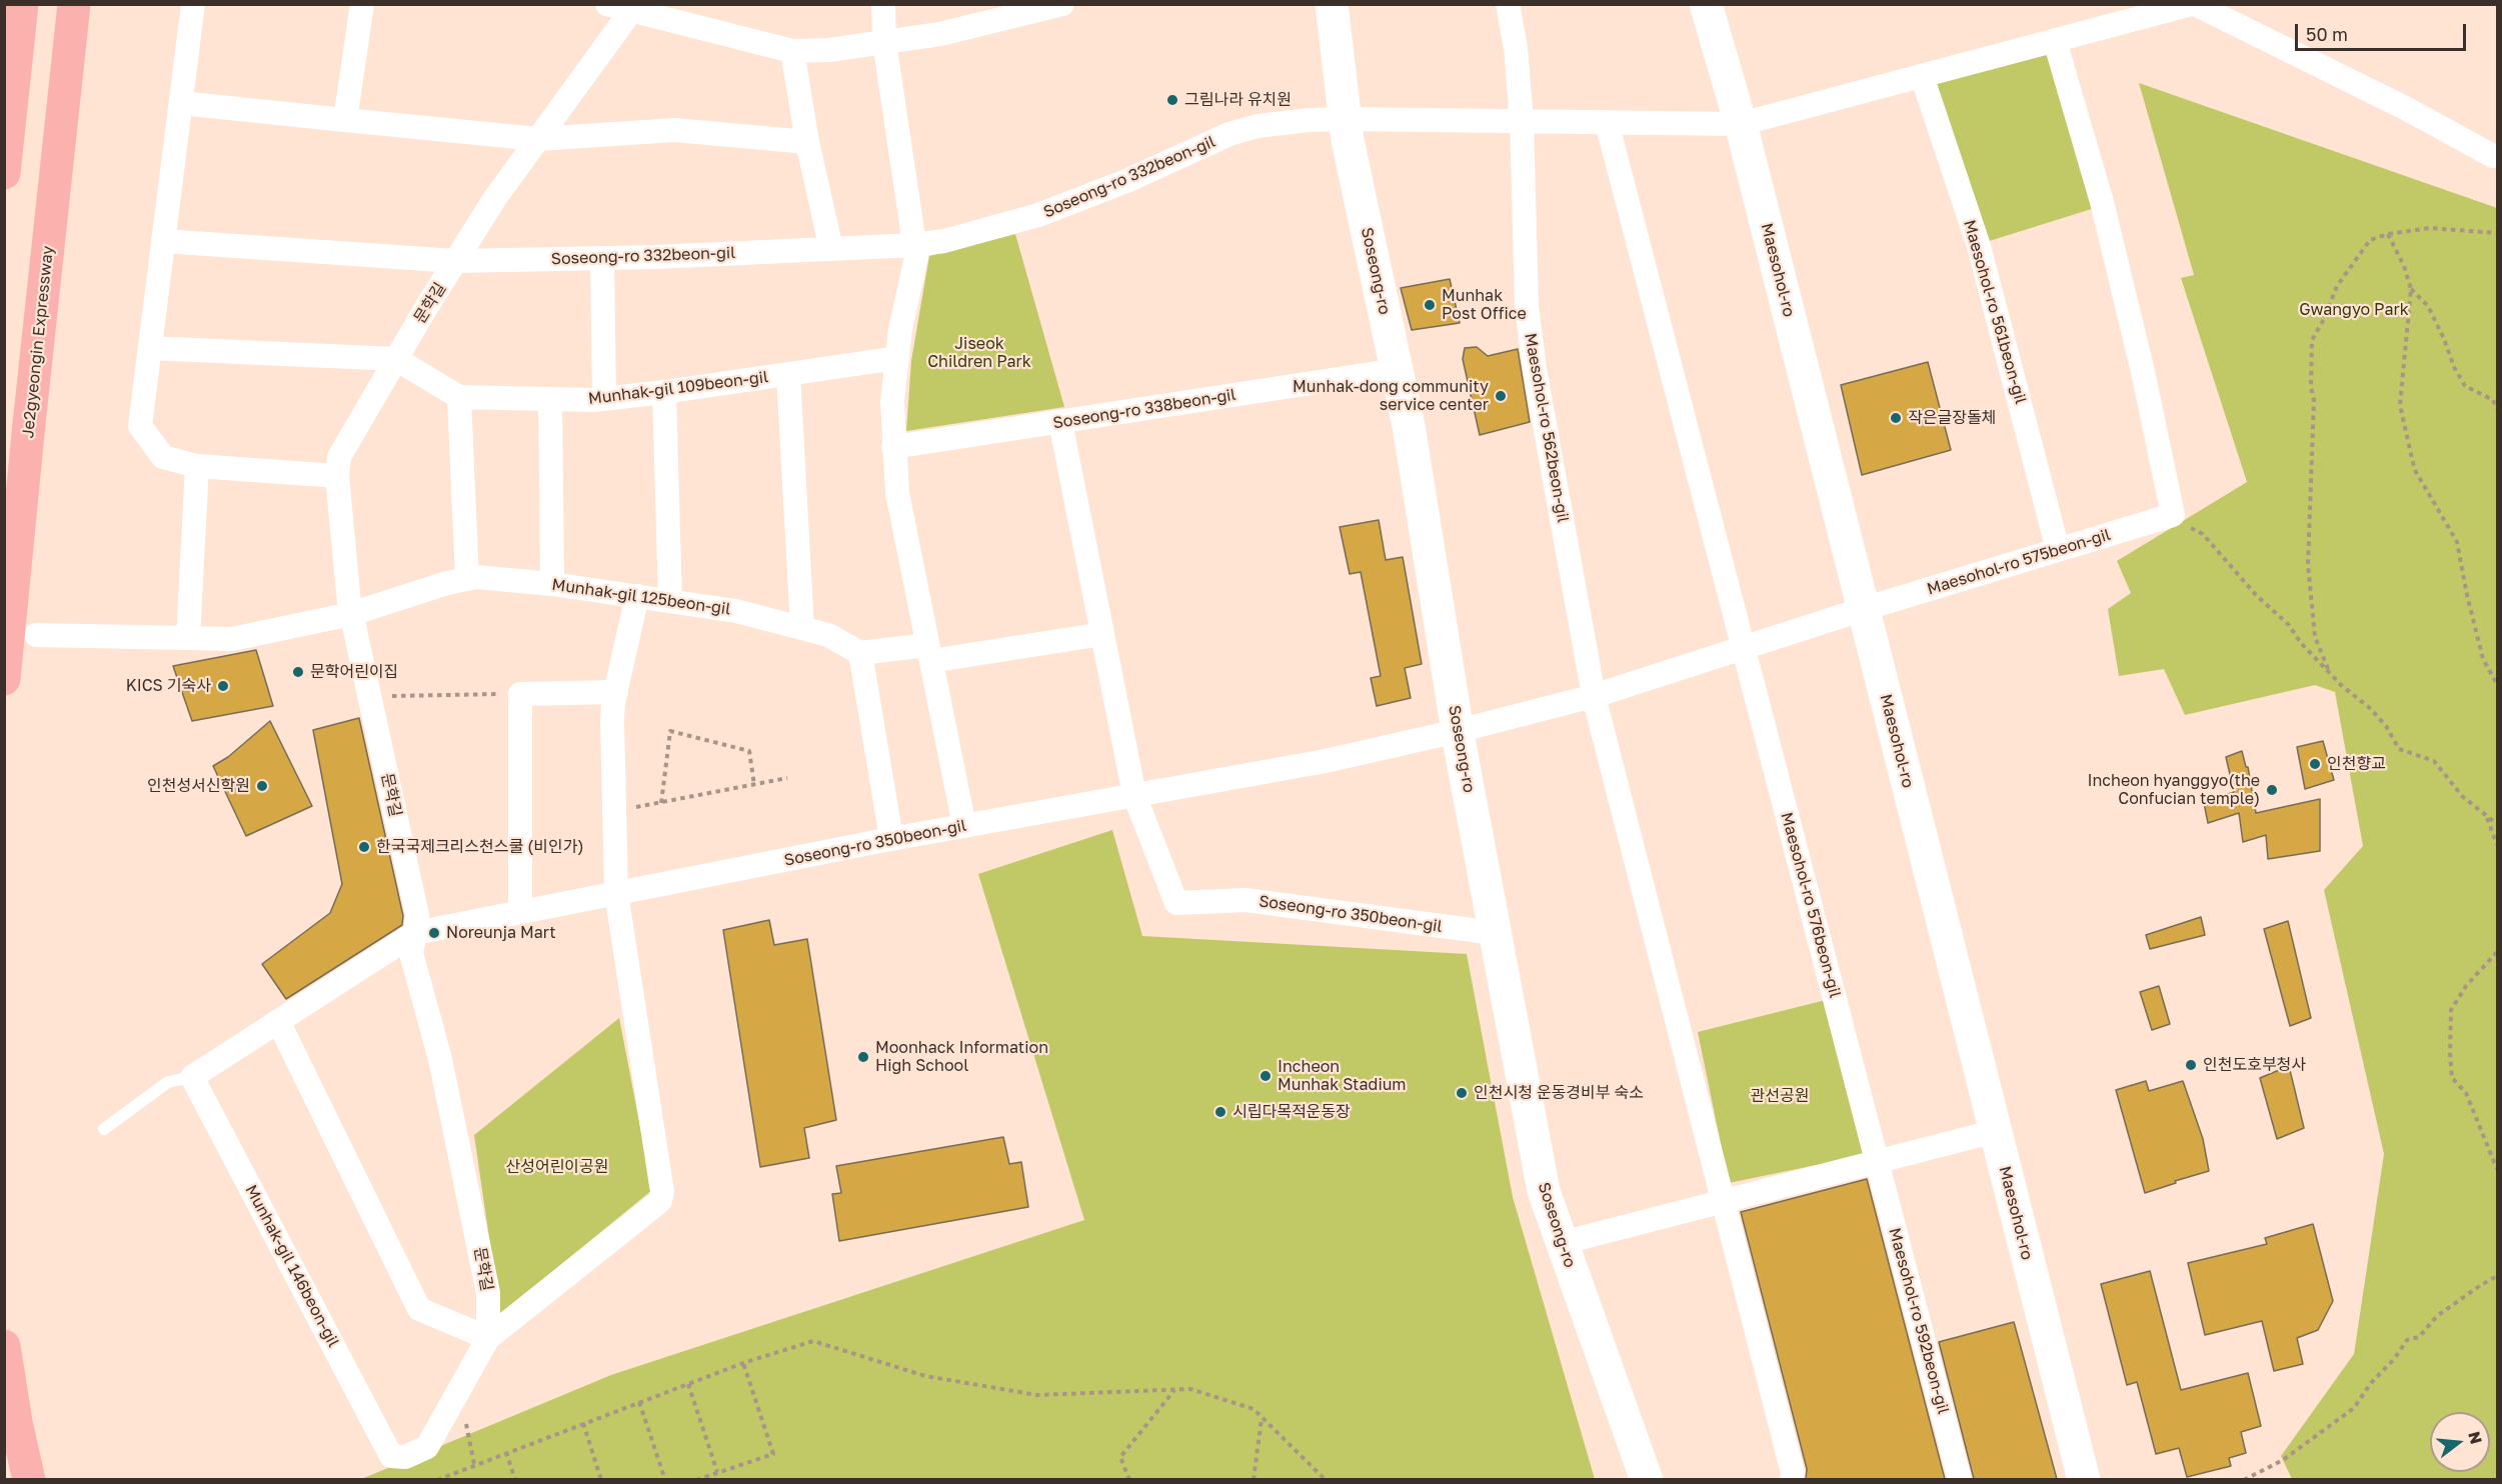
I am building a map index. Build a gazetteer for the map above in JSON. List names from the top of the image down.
{
  "streets": {
    "highway": ["Je2gyeongin Expressway"],
    "street": [
      "Soseong-ro 332beon-gil",
      "Maesohol-ro",
      "Soseong-ro",
      "문학길",
      "Maesohol-ro 561beon-gil",
      "Munhak-gil 109beon-gil",
      "Soseong-ro 338beon-gil",
      "Maesohol-ro 562beon-gil",
      "Maesohol-ro 575beon-gil",
      "Munhak-gil 125beon-gil",
      "Soseong-ro 350beon-gil",
      "Maesohol-ro 576beon-gil",
      "Munhak-gil 146beon-gil",
      "Maesohol-ro 592beon-gil"
    ]
  },
  "crossings": [
    ["Soseong-ro 332beon-gil", "Soseong-ro"],
    ["Soseong-ro 332beon-gil", "문학길"],
    ["Maesohol-ro", "Maesohol-ro 575beon-gil"],
    ["Soseong-ro", "Soseong-ro 338beon-gil"],
    ["Soseong-ro", "Soseong-ro 350beon-gil"],
    ["문학길", "Munhak-gil 109beon-gil"],
    ["문학길", "Munhak-gil 125beon-gil"],
    ["문학길", "Soseong-ro 350beon-gil"],
    ["문학길", "Munhak-gil 146beon-gil"],
    ["Maesohol-ro 561beon-gil", "Maesohol-ro 575beon-gil"],
    ["Soseong-ro 338beon-gil", "Soseong-ro 350beon-gil"],
    ["Maesohol-ro 576beon-gil", "Maesohol-ro 592beon-gil"]
  ],
  "parks": [
    "Gwangyo Park",
    "Jiseok Children Park",
    "관선공원",
    "산성어린이공원"
  ],
  "places": [
    "그림나라 유치원",
    "Munhak Post Office",
    "Munhak-dong community service center",
    "작은글장돌체",
    "문학어린이집",
    "KICS 기숙사",
    "인천향교",
    "인천성서신학원",
    "Incheon hyanggyo(the Confucian temple)",
    "한국국제크리스천스쿨 (비인가)",
    "Noreunja Mart",
    "Moonhack Information High School",
    "인천도호부청사",
    "Incheon Munhak Stadium",
    "인천시청 운동경비부 숙소",
    "시립다목적운동장"
  ],
  "scale_bar": "50 m",
  "north": "right"
}
